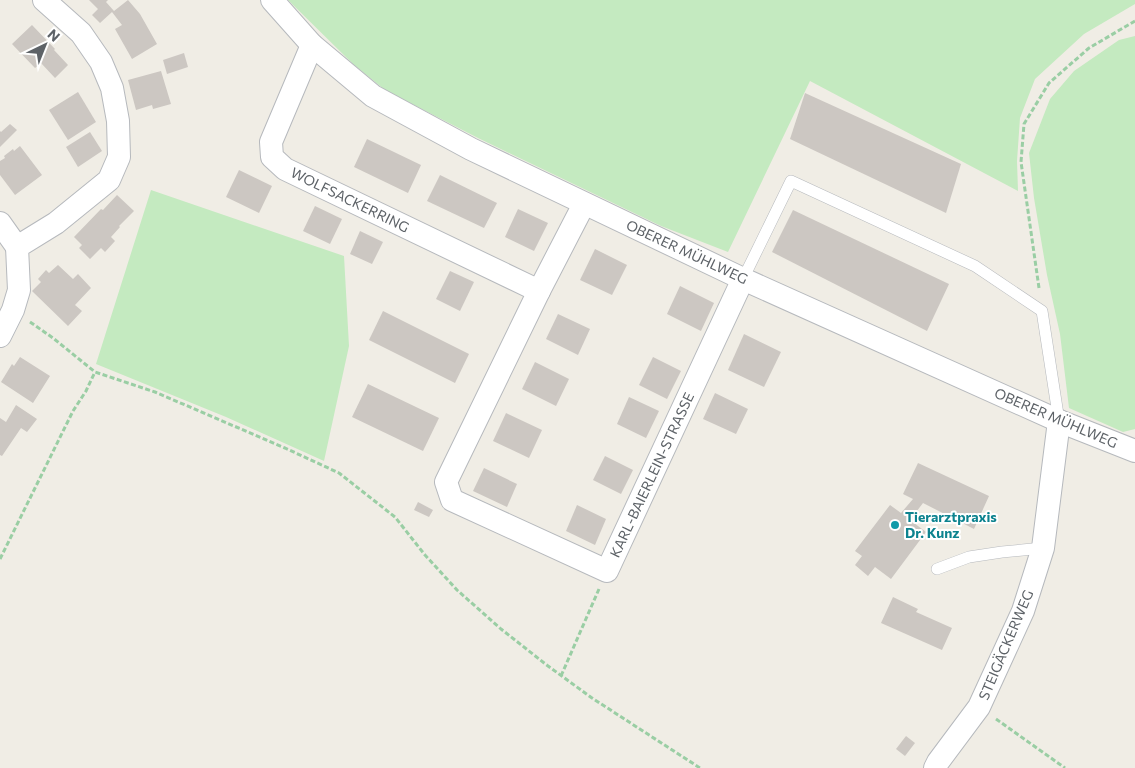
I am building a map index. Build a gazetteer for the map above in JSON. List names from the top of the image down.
{
  "streets": {
    "street": [
      "WOLFSACKERRING",
      "OBERER MÜHLWEG",
      "KARL-BAIERLEIN-STRASSE",
      "STEIGÄCKERWEG"
    ]
  },
  "crossings": [
    ["WOLFSACKERRING", "OBERER MÜHLWEG"],
    ["WOLFSACKERRING", "KARL-BAIERLEIN-STRASSE"],
    ["OBERER MÜHLWEG", "KARL-BAIERLEIN-STRASSE"],
    ["OBERER MÜHLWEG", "STEIGÄCKERWEG"]
  ],
  "places": ["Tierarztpraxis Dr. Kunz"],
  "north": "top right"
}
